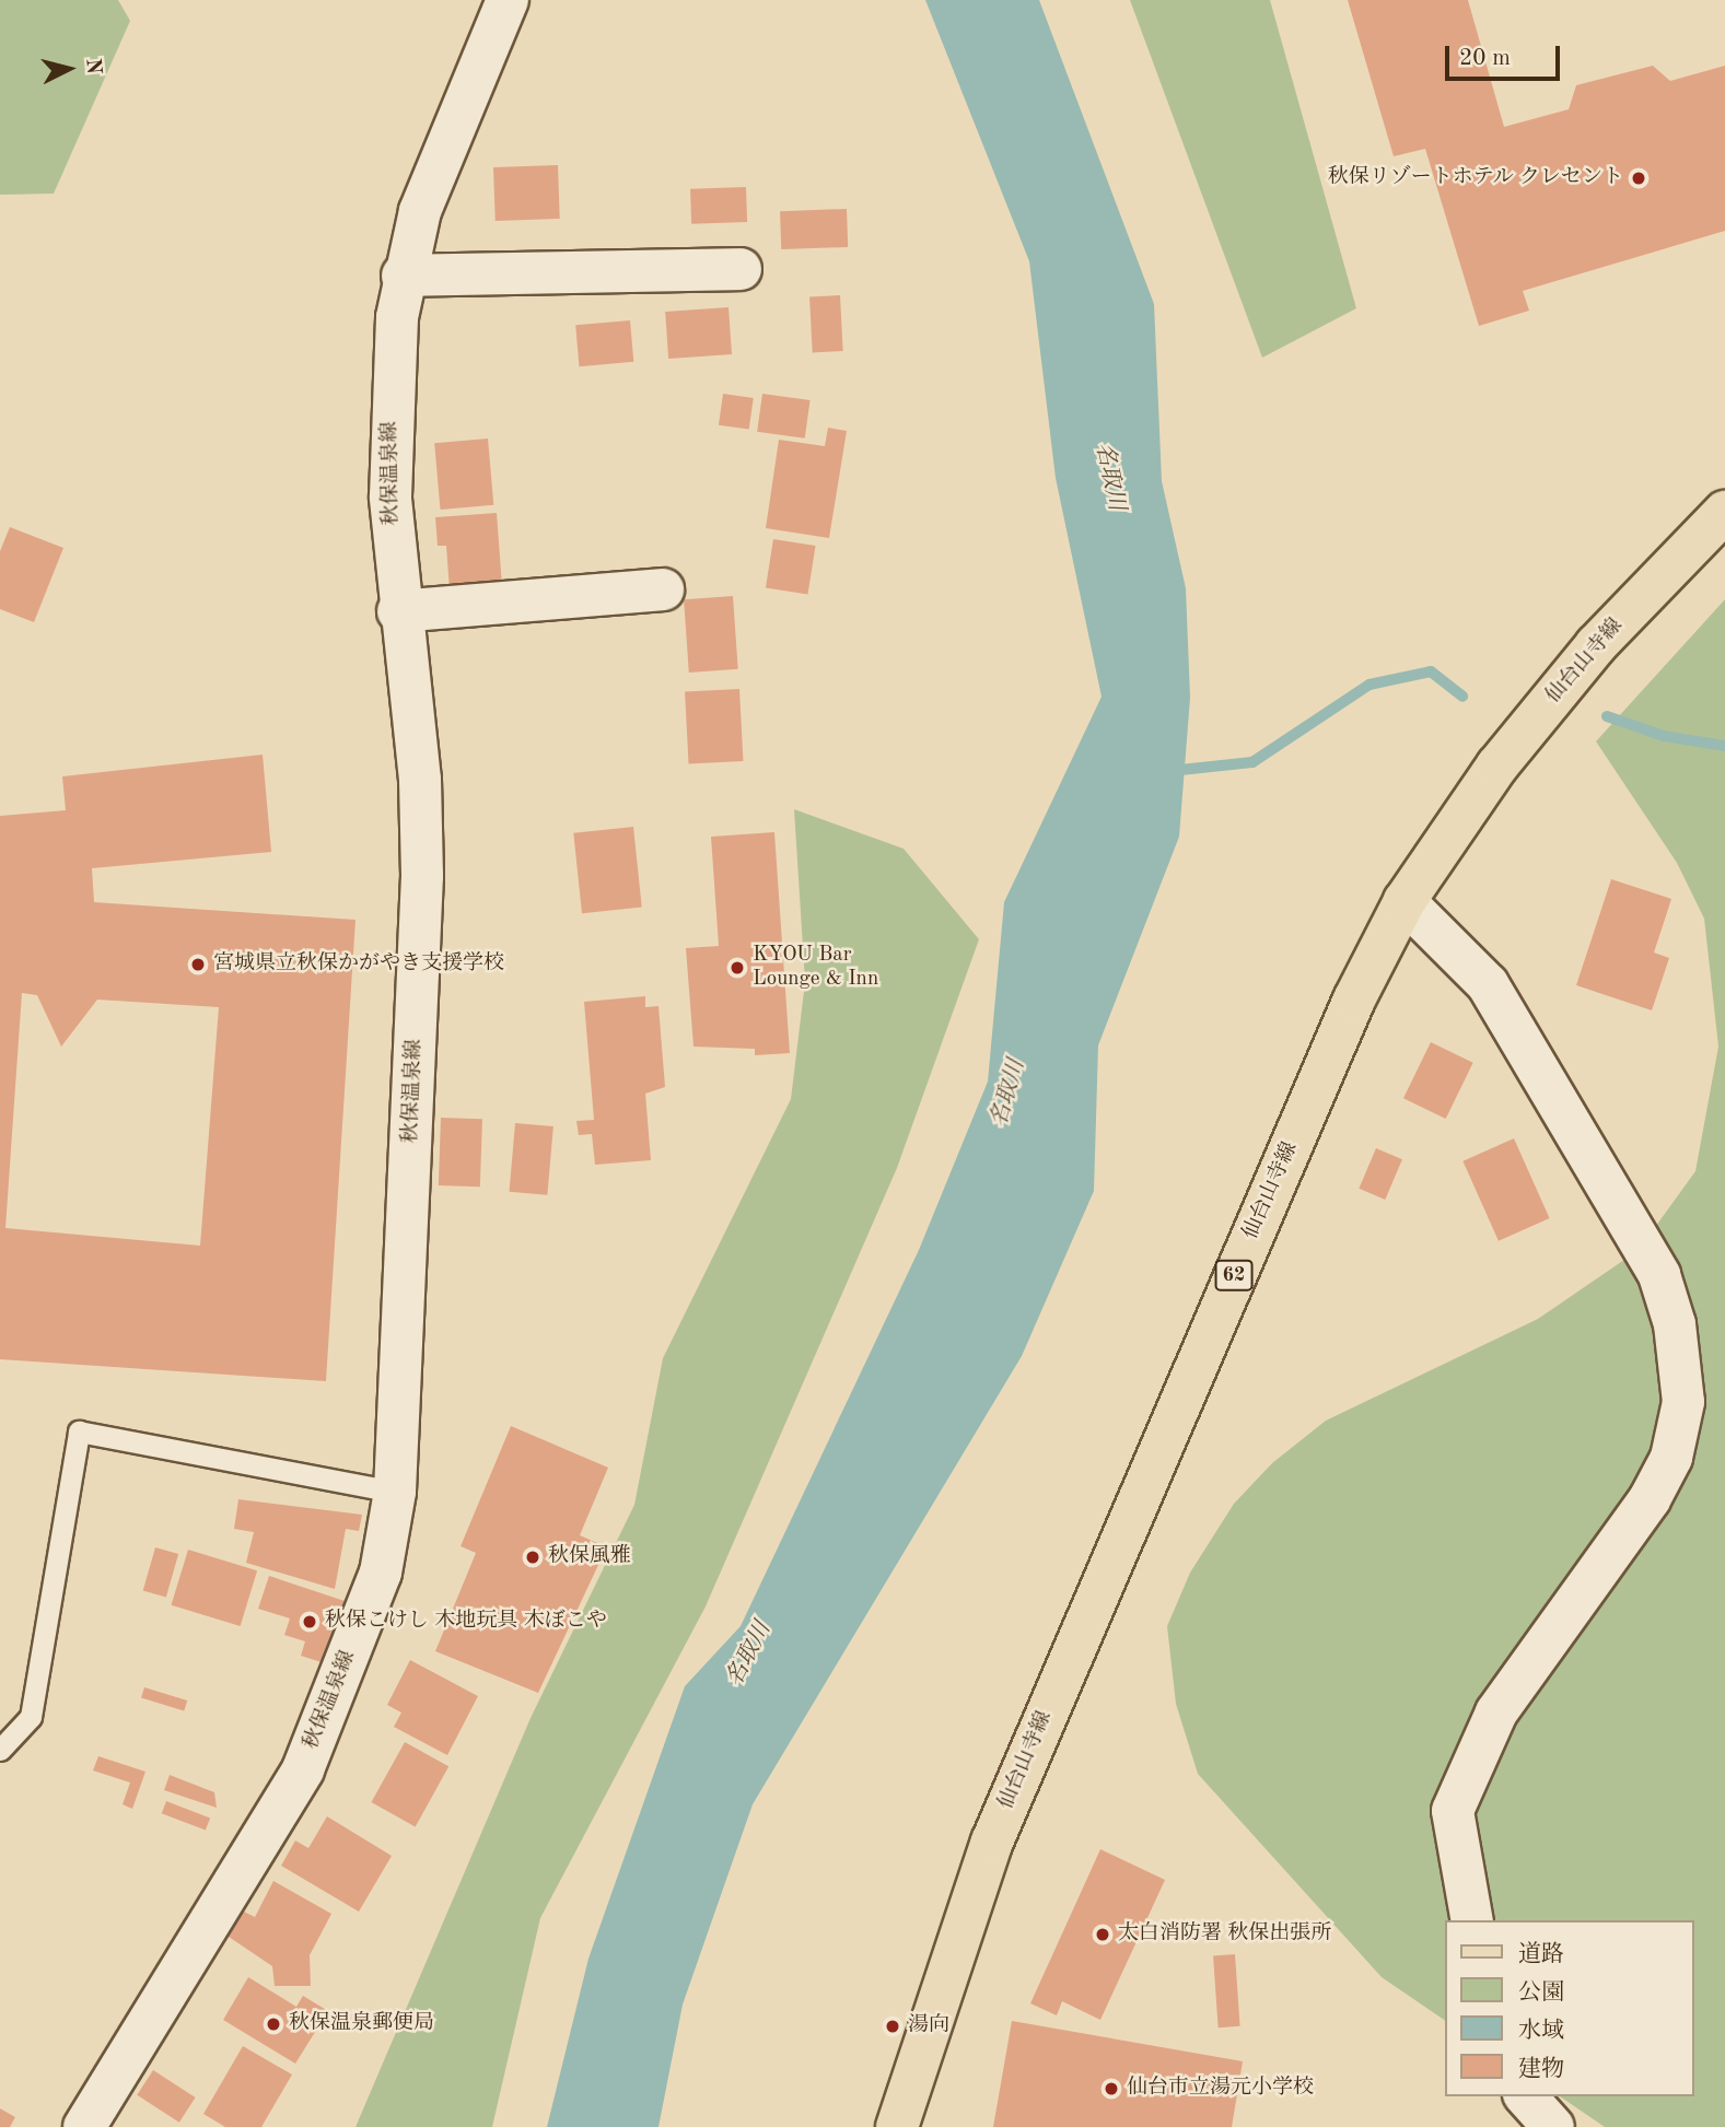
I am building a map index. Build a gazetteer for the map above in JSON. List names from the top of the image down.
{
  "streets": {
    "main road": ["秋保温泉線", "仙台山寺線", "62"]
  },
  "water": ["名取川"],
  "places": [
    "秋保リゾートホテル クレセント",
    "宮城県立秋保かがやき支援学校",
    "KYOU Bar Lounge & Inn",
    "秋保風雅",
    "秋保こけし 木地玩具 木ぼこや",
    "太白消防署 秋保出張所",
    "秋保温泉郵便局",
    "湯向",
    "仙台市立湯元小学校"
  ],
  "legend": [
    "道路",
    "公園",
    "水域",
    "建物"
  ],
  "scale_bar": "20 m",
  "north": "right"
}
